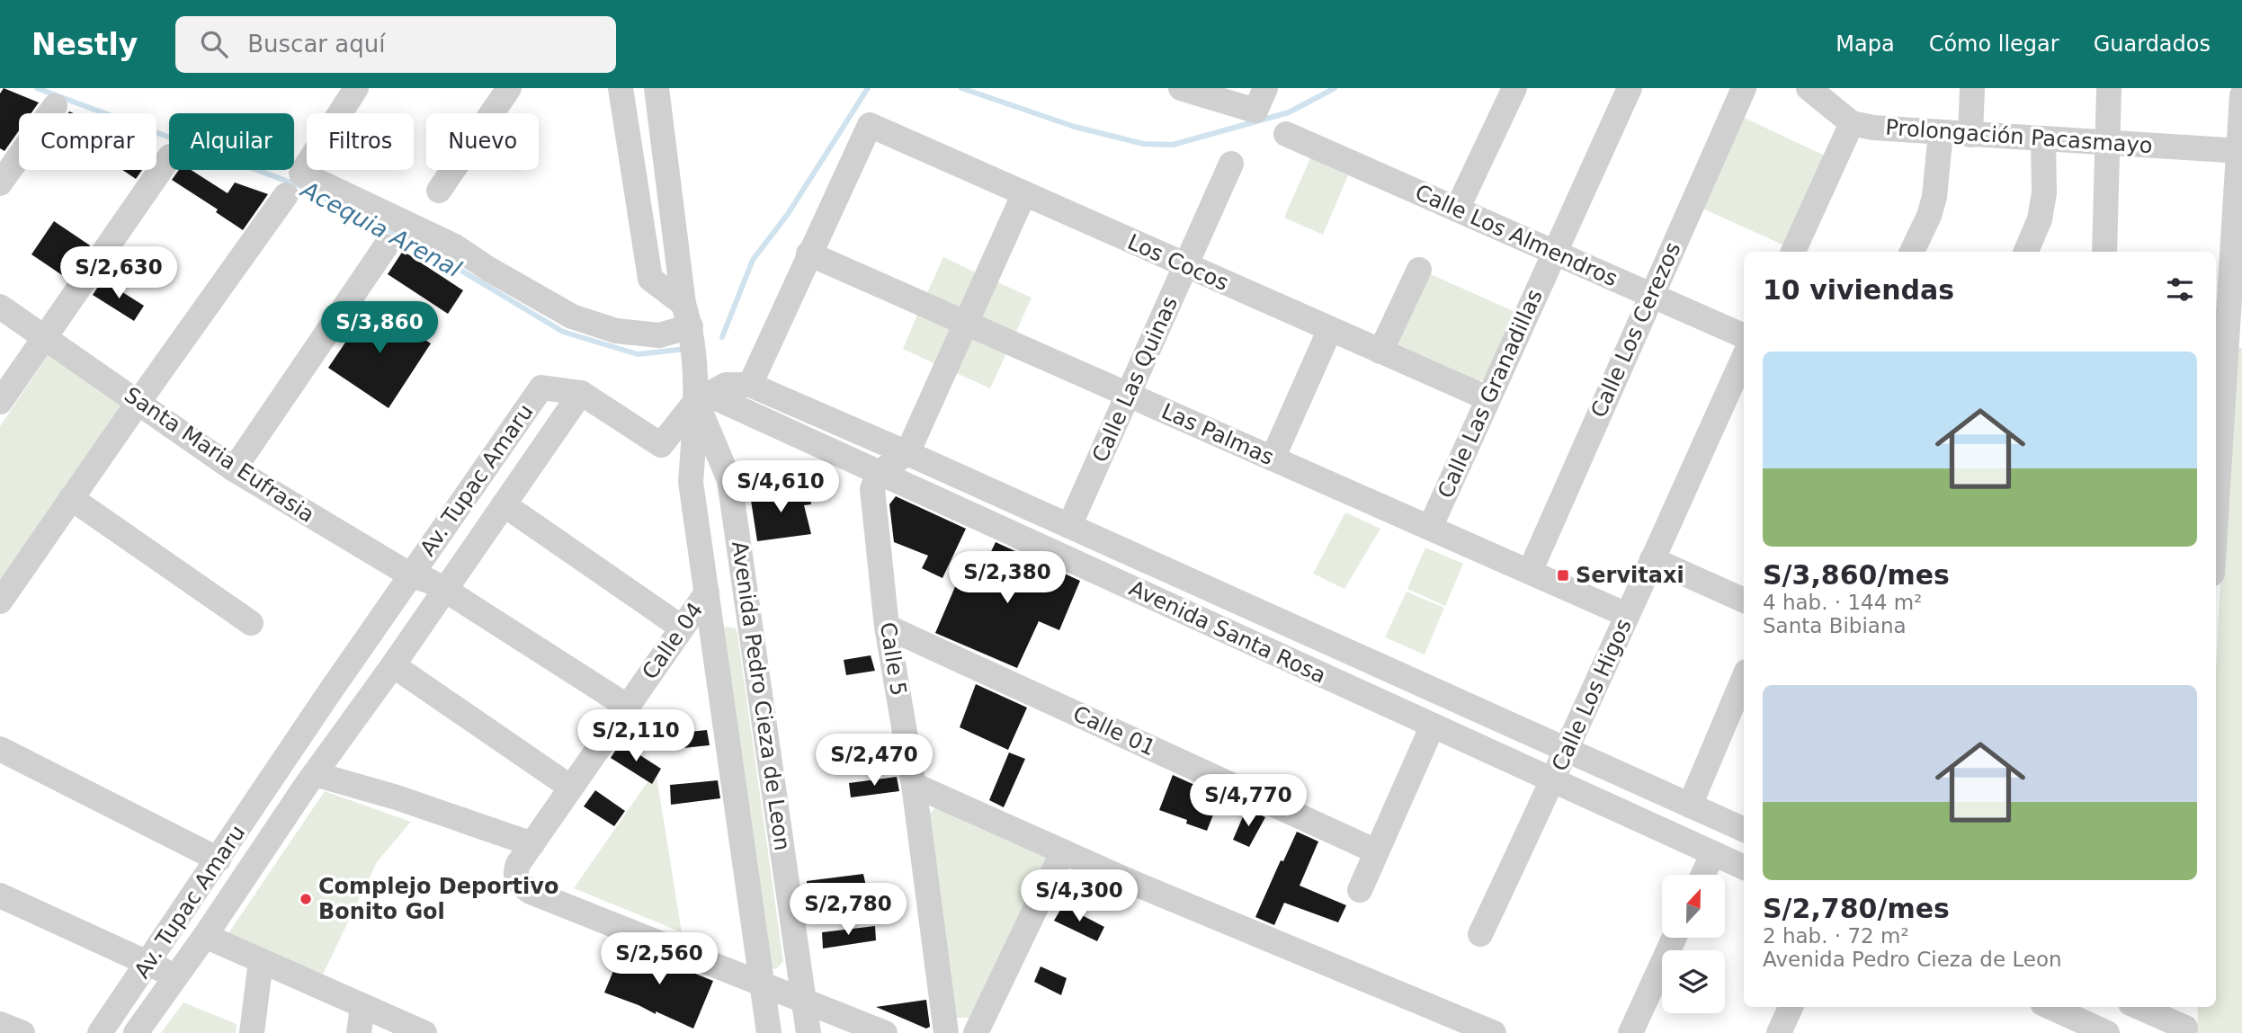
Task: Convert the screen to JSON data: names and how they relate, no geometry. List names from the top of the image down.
{
  "streets": {
    "street": [
      "Prolongación Pacasmayo",
      "Calle Los Almendros",
      "Los Cocos",
      "Calle Los Cerezos",
      "Calle Las Quinas",
      "Calle Las Granadillas",
      "Las Palmas",
      "Santa Maria Eufrasia",
      "Av. Tupac Amaru",
      "Avenida Santa Rosa",
      "Calle 04",
      "Calle 5",
      "Calle Los Higos",
      "Avenida Pedro Cieza de Leon",
      "Calle 01"
    ]
  },
  "crossings": [
    ["Calle Los Almendros", "Calle Los Cerezos"],
    ["Calle Los Almendros", "Calle Las Granadillas"],
    ["Los Cocos", "Calle Las Quinas"],
    ["Los Cocos", "Calle Las Granadillas"],
    ["Los Cocos", "Las Palmas"],
    ["Calle Los Cerezos", "Las Palmas"],
    ["Calle Las Quinas", "Las Palmas"],
    ["Calle Las Quinas", "Avenida Santa Rosa"],
    ["Calle Las Granadillas", "Las Palmas"],
    ["Las Palmas", "Calle Los Higos"],
    ["Santa Maria Eufrasia", "Av. Tupac Amaru"],
    ["Santa Maria Eufrasia", "Calle 04"],
    ["Avenida Santa Rosa", "Calle 5"],
    ["Avenida Santa Rosa", "Calle Los Higos"],
    ["Avenida Santa Rosa", "Avenida Pedro Cieza de Leon"],
    ["Calle 04", "Avenida Pedro Cieza de Leon"],
    ["Calle 5", "Calle 01"]
  ],
  "water": ["Acequia Arenal"],
  "places": {
    "transit": ["Servitaxi"],
    "other": ["Complejo Deportivo Bonito Gol"]
  },
  "north": "top",
  "page": {
    "header": "Nestly",
    "search": "Buscar aquí",
    "nav": ["Mapa", "Cómo llegar", "Guardados"],
    "chip": [
      "Comprar",
      "Alquilar",
      "Filtros",
      "Nuevo"
    ],
    "price": [
      "S/2,630",
      "S/3,860",
      "S/4,610",
      "S/2,380",
      "S/2,110",
      "S/2,470",
      "S/4,770",
      "S/4,300",
      "S/2,780",
      "S/2,560"
    ],
    "heading": "10 viviendas",
    "list": [
      {
        "name": "S/3,860/mes",
        "note": "4 hab. · 144 m² · Santa Bibiana"
      },
      {
        "name": "S/2,780/mes",
        "note": "2 hab. · 72 m² · Avenida Pedro Cieza de Leon"
      }
    ]
  }
}
